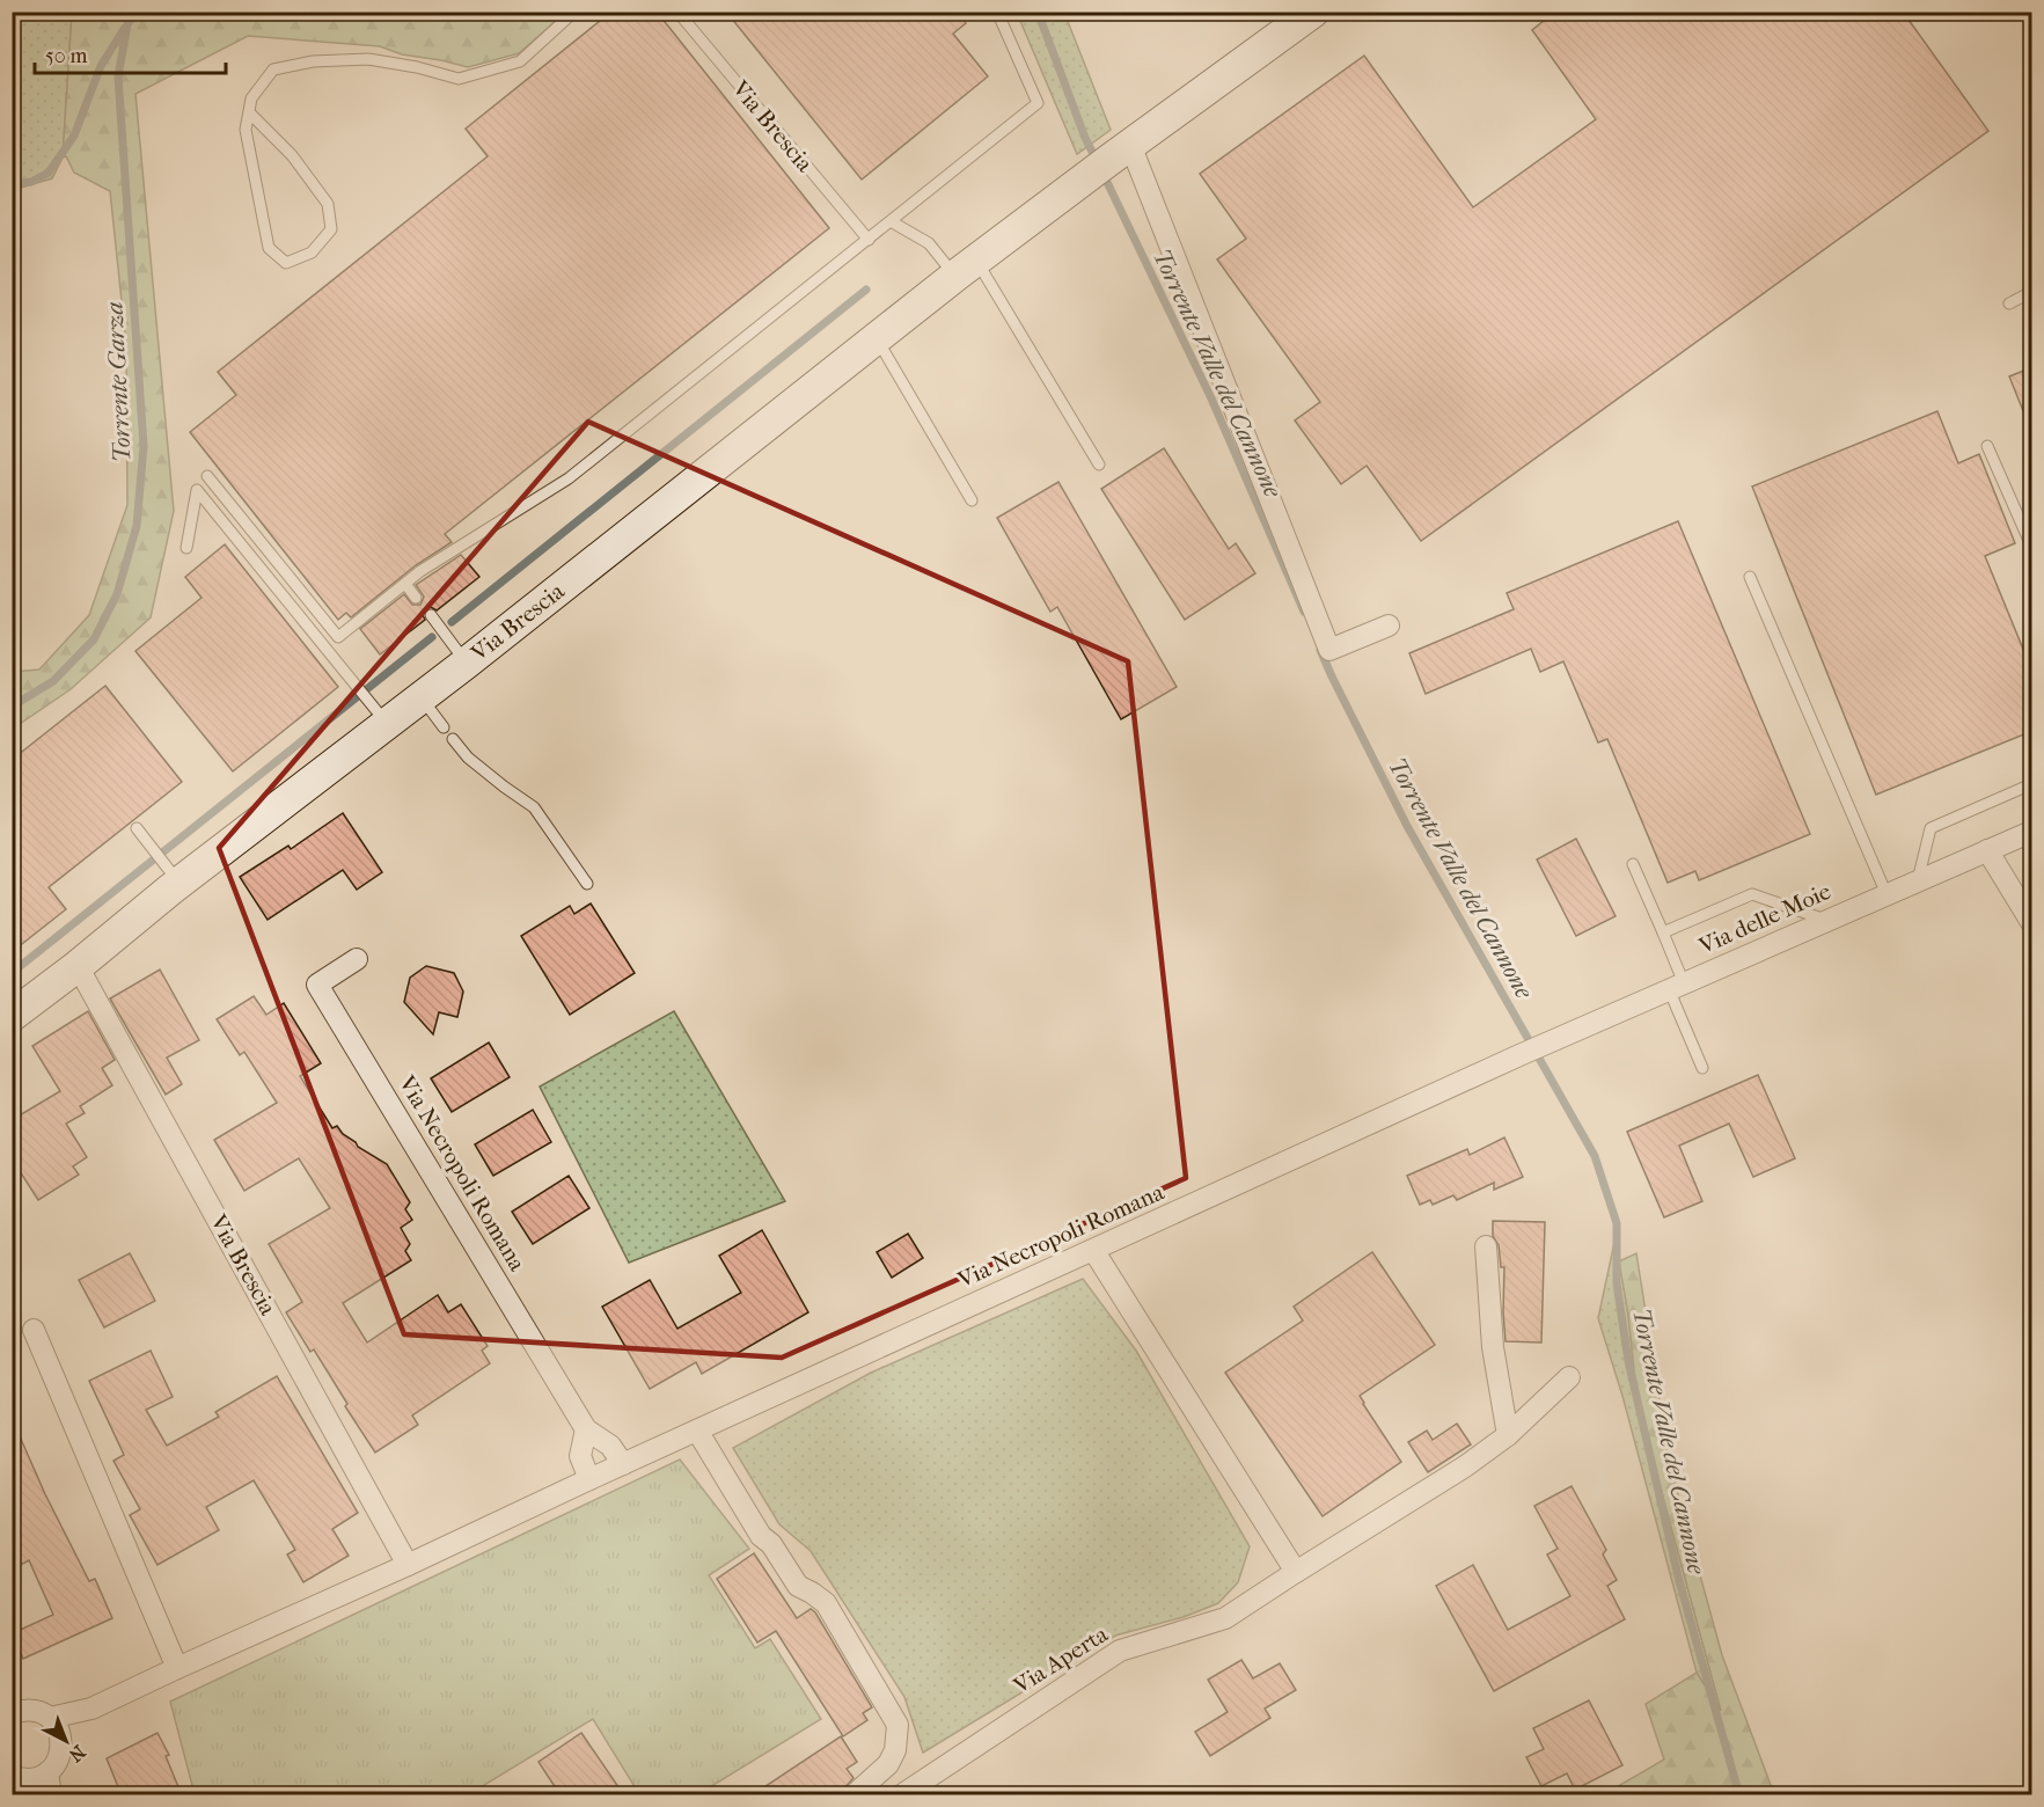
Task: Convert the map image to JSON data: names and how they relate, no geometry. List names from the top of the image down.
{
  "streets": {
    "main road": ["Via Brescia"],
    "street": ["Via delle Moie", "Via Necropoli Romana", "Via Aperta"]
  },
  "crossings": [
    ["Via Brescia", "Via Necropoli Romana"],
    ["Via delle Moie", "Via Necropoli Romana"]
  ],
  "water": ["Torrente Valle del Cannone", "Torrente Garza"],
  "scale_bar": "50 m",
  "north": "bottom right"
}
